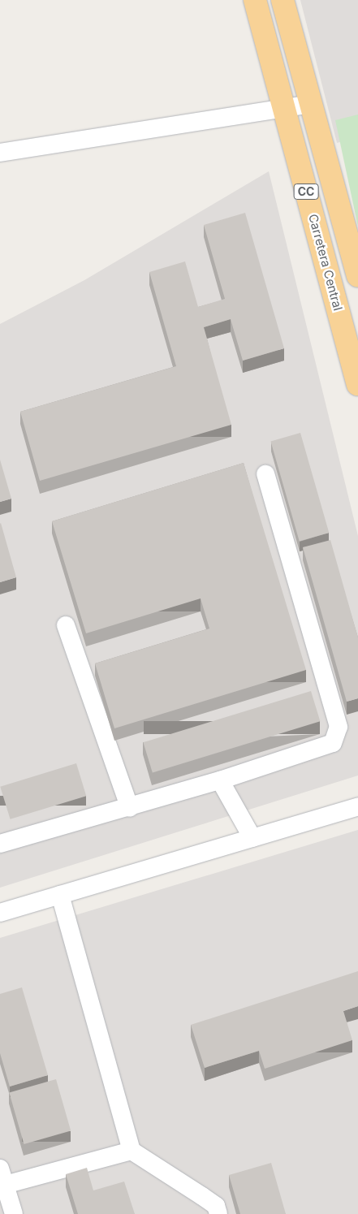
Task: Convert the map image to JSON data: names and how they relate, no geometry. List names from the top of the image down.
{
  "streets": {
    "highway": ["CC", "Carretera Central"]
  }
}
